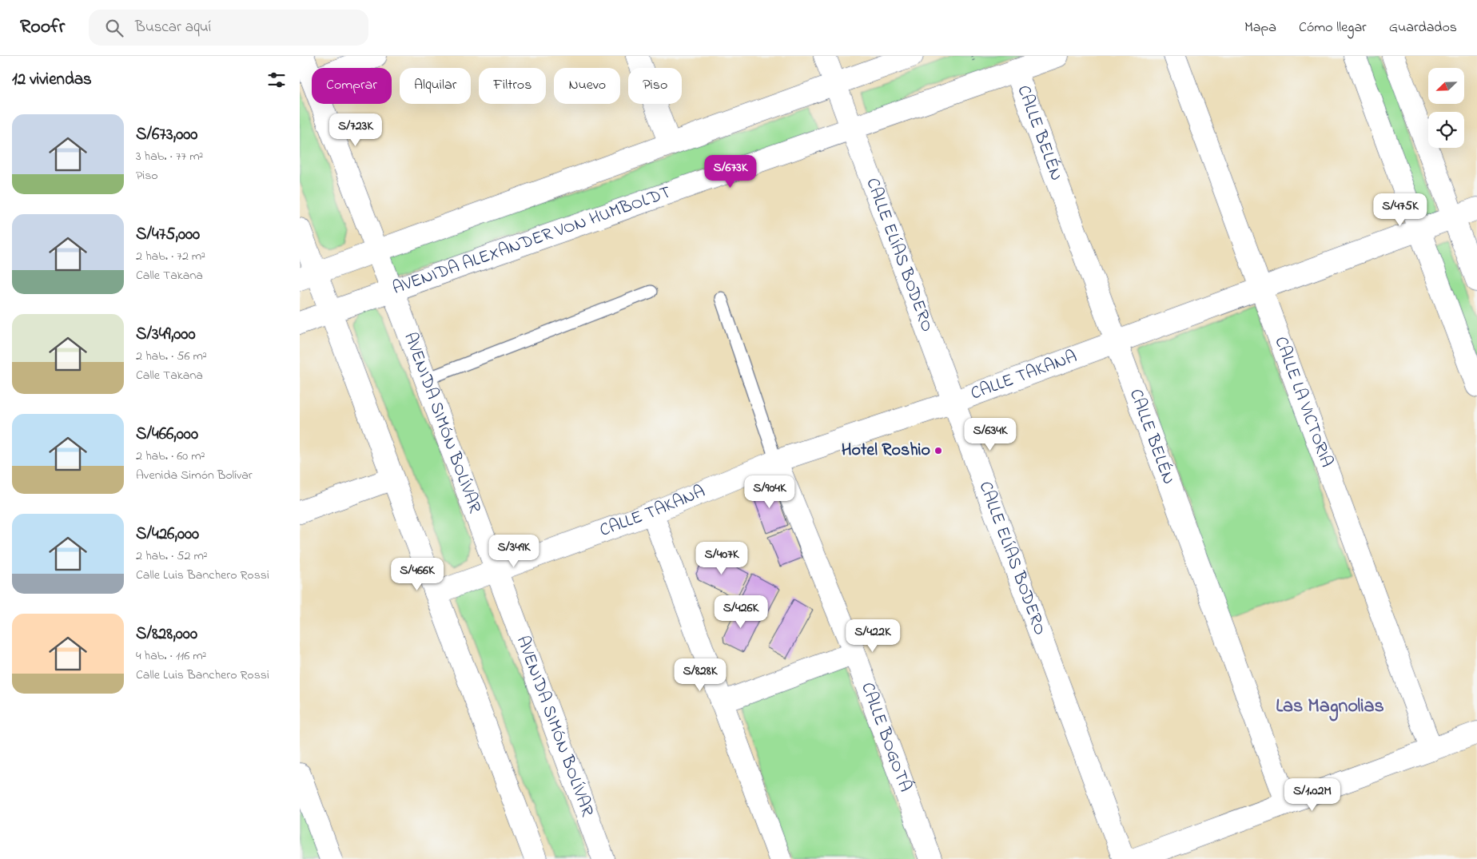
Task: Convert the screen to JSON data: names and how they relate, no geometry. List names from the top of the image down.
{
  "streets": {
    "street": [
      "CALLE BELÉN",
      "AVENIDA ALEXANDER VON HUMBOLDT",
      "CALLE ELÍAS BODERO",
      "CALLE TAKANA",
      "CALLE LA VICTORIA",
      "AVENIDA SIMÓN BOLÍVAR",
      "CALLE BOGOTÁ"
    ]
  },
  "crossings": [
    ["CALLE BELÉN", "AVENIDA ALEXANDER VON HUMBOLDT"],
    ["CALLE BELÉN", "CALLE TAKANA"],
    ["AVENIDA ALEXANDER VON HUMBOLDT", "CALLE ELÍAS BODERO"],
    ["AVENIDA ALEXANDER VON HUMBOLDT", "AVENIDA SIMÓN BOLÍVAR"],
    ["CALLE ELÍAS BODERO", "CALLE TAKANA"],
    ["CALLE TAKANA", "CALLE LA VICTORIA"],
    ["CALLE TAKANA", "AVENIDA SIMÓN BOLÍVAR"],
    ["CALLE TAKANA", "CALLE BOGOTÁ"]
  ],
  "districts": ["Las Magnolias"],
  "places": ["Hotel Roshio"],
  "north": "bottom left",
  "page": {
    "header": "Roofr",
    "search": "Buscar aquí",
    "nav": ["Mapa", "Cómo llegar", "Guardados"],
    "heading": "12 viviendas",
    "chip": [
      "Comprar",
      "Alquilar",
      "Filtros",
      "Nuevo",
      "Piso"
    ],
    "list": [
      {
        "name": "S/673,000",
        "note": "3 hab. · 77 m² · Piso"
      },
      {
        "name": "S/475,000",
        "note": "2 hab. · 72 m² · Calle Takana"
      },
      {
        "name": "S/349,000",
        "note": "2 hab. · 56 m² · Calle Takana"
      },
      {
        "name": "S/466,000",
        "note": "2 hab. · 60 m² · Avenida Simón Bolívar"
      },
      {
        "name": "S/426,000",
        "note": "2 hab. · 52 m² · Calle Luis Banchero Rossi"
      },
      {
        "name": "S/828,000",
        "note": "4 hab. · 116 m² · Calle Luis Banchero Rossi"
      }
    ],
    "price": [
      "S/723K",
      "S/673K",
      "S/475K",
      "S/634K",
      "S/904K",
      "S/349K",
      "S/407K",
      "S/466K",
      "S/426K",
      "S/422K",
      "S/828K",
      "S/1.02M"
    ]
  }
}
